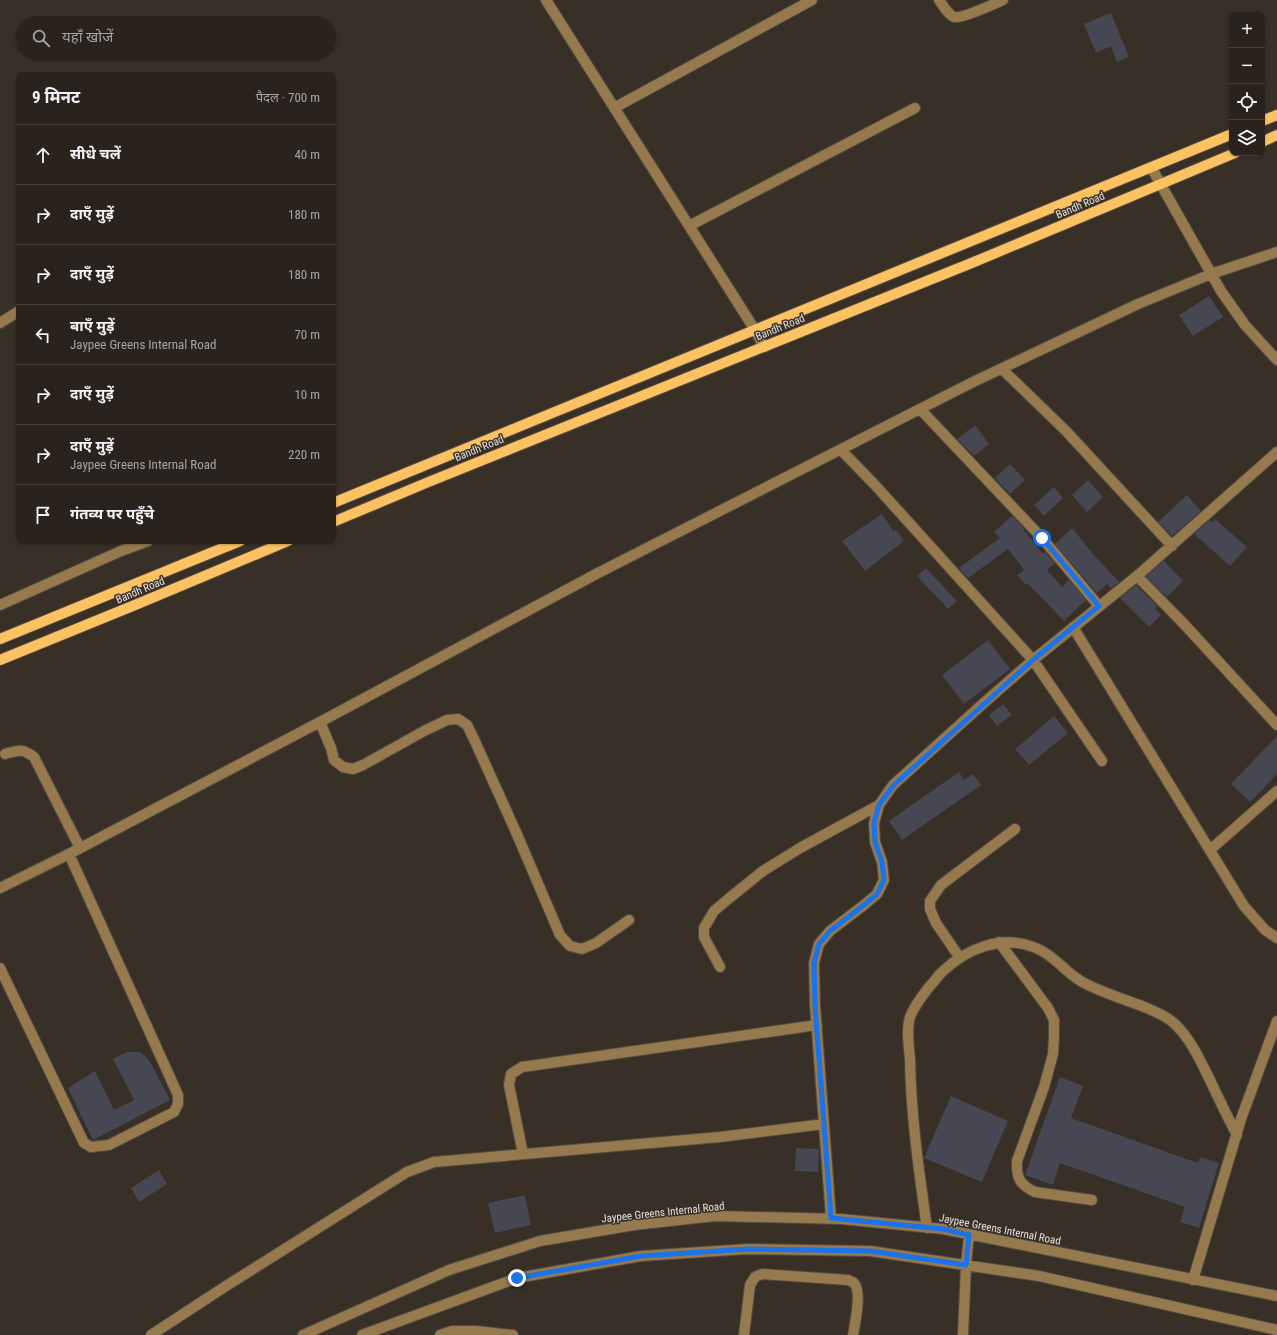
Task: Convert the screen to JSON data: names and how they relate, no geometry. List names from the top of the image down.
{
  "streets": {
    "main road": ["Bandh Road"],
    "street": ["Jaypee Greens Internal Road"]
  },
  "page": {
    "map_buttons": ["+", "−"],
    "search": "यहाँ खोजें",
    "heading": ["9 मिनट", "पैदल · 700 m"],
    "list": [
      ["सीधे चलें", "40 m"],
      ["दाएँ मुड़ें", "180 m"],
      ["दाएँ मुड़ें", "180 m"],
      ["बाएँ मुड़ें", "Jaypee Greens Internal Road", "70 m"],
      ["दाएँ मुड़ें", "10 m"],
      ["दाएँ मुड़ें", "Jaypee Greens Internal Road", "220 m"],
      "गंतव्य पर पहुँचे"
    ]
  }
}
